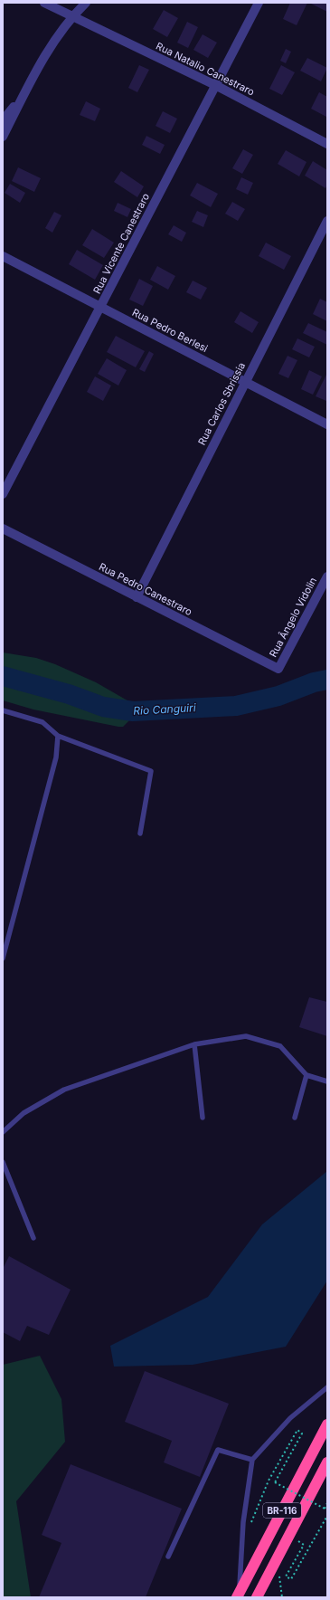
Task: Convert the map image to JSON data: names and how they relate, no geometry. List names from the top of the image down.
{
  "streets": {
    "highway": ["BR-116"],
    "street": [
      "Rua Natalio Canestraro",
      "Rua Vicente Canestraro",
      "Rua Pedro Berlesi",
      "Rua Carlos Sbrissia",
      "Rua Pedro Canestraro",
      "Rua Ângelo Vidolin"
    ]
  },
  "crossings": [
    ["Rua Natalio Canestraro", "Rua Vicente Canestraro"],
    ["Rua Vicente Canestraro", "Rua Pedro Berlesi"],
    ["Rua Pedro Berlesi", "Rua Carlos Sbrissia"],
    ["Rua Carlos Sbrissia", "Rua Pedro Canestraro"],
    ["Rua Pedro Canestraro", "Rua Ângelo Vidolin"]
  ],
  "water": ["Rio Canguiri"]
}
